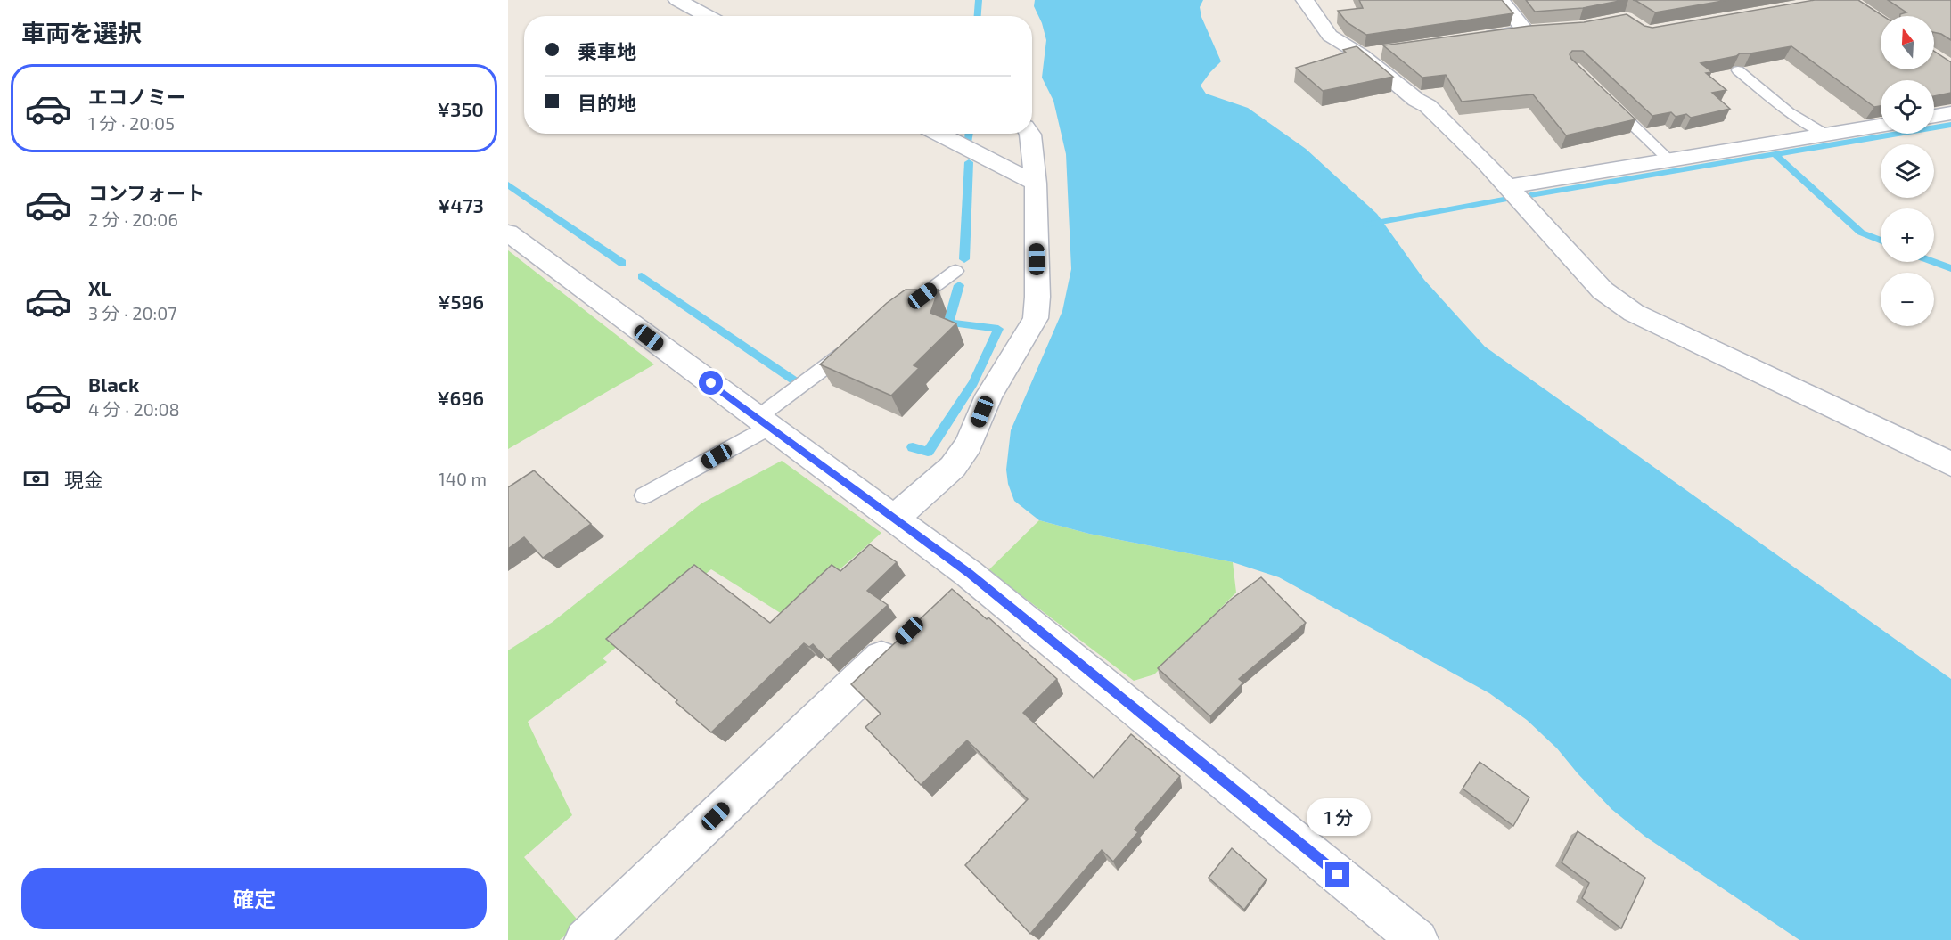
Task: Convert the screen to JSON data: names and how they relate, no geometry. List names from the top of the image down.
{
  "north": "top",
  "page": {
    "heading": "車両を選択",
    "map_buttons": ["+", "−"],
    "banner": ["乗車地", "目的地"],
    "list": [
      {
        "name": "エコノミー",
        "note": "1 分 · 20:05",
        "value": "¥350"
      },
      {
        "name": "コンフォート",
        "note": "2 分 · 20:06",
        "value": "¥473"
      },
      {
        "name": "XL",
        "note": "3 分 · 20:07",
        "value": "¥596"
      },
      {
        "name": "Black",
        "note": "4 分 · 20:08",
        "value": "¥696"
      }
    ],
    "pay": ["現金", "140 m"],
    "bubble": "1 分",
    "buttons": "確定"
  }
}
